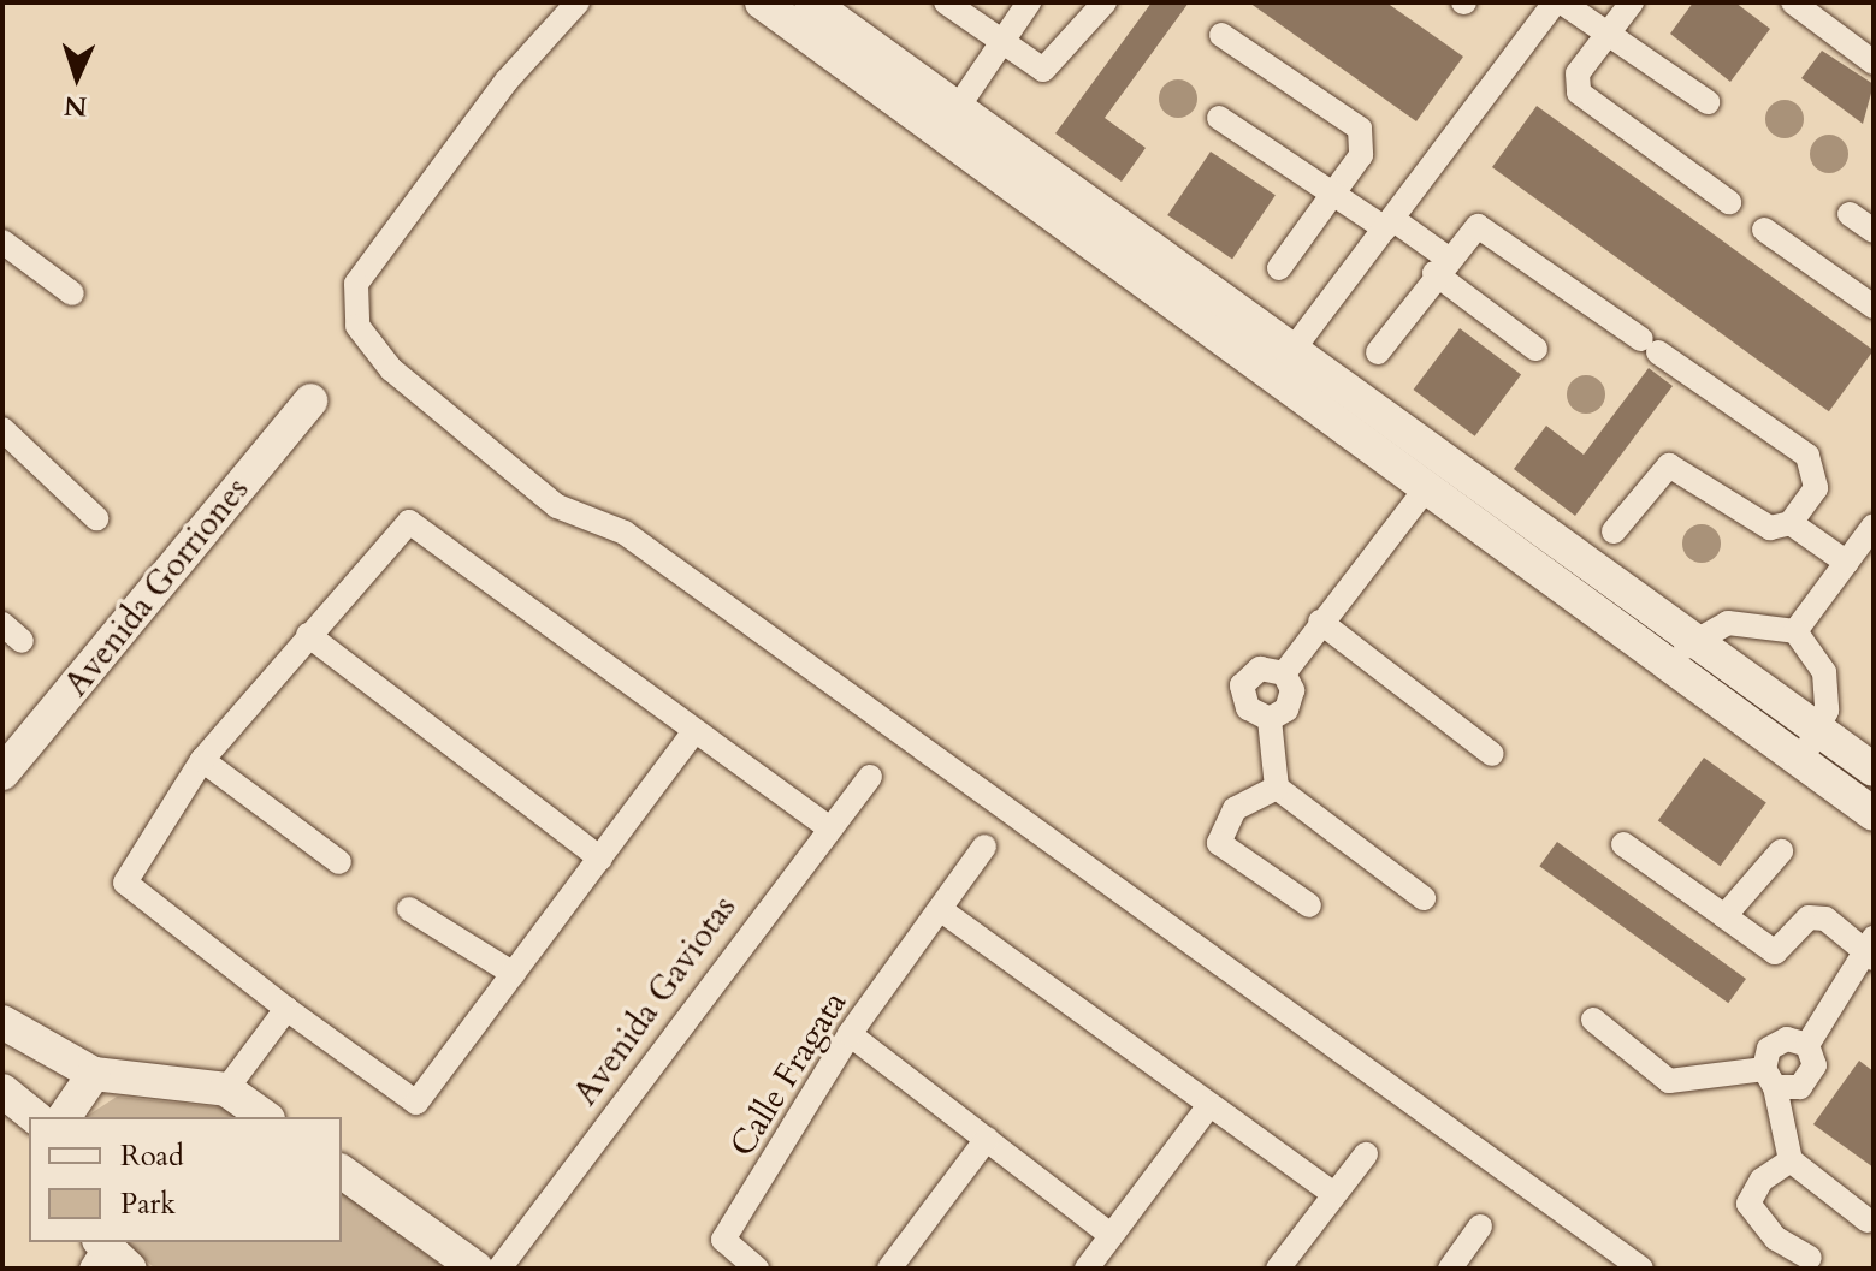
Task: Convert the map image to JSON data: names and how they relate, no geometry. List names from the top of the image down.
{
  "streets": {
    "main road": ["Avenida Gorriones"],
    "street": ["Avenida Gaviotas", "Calle Fragata"]
  },
  "legend": ["Road", "Park"],
  "north": "bottom"
}
